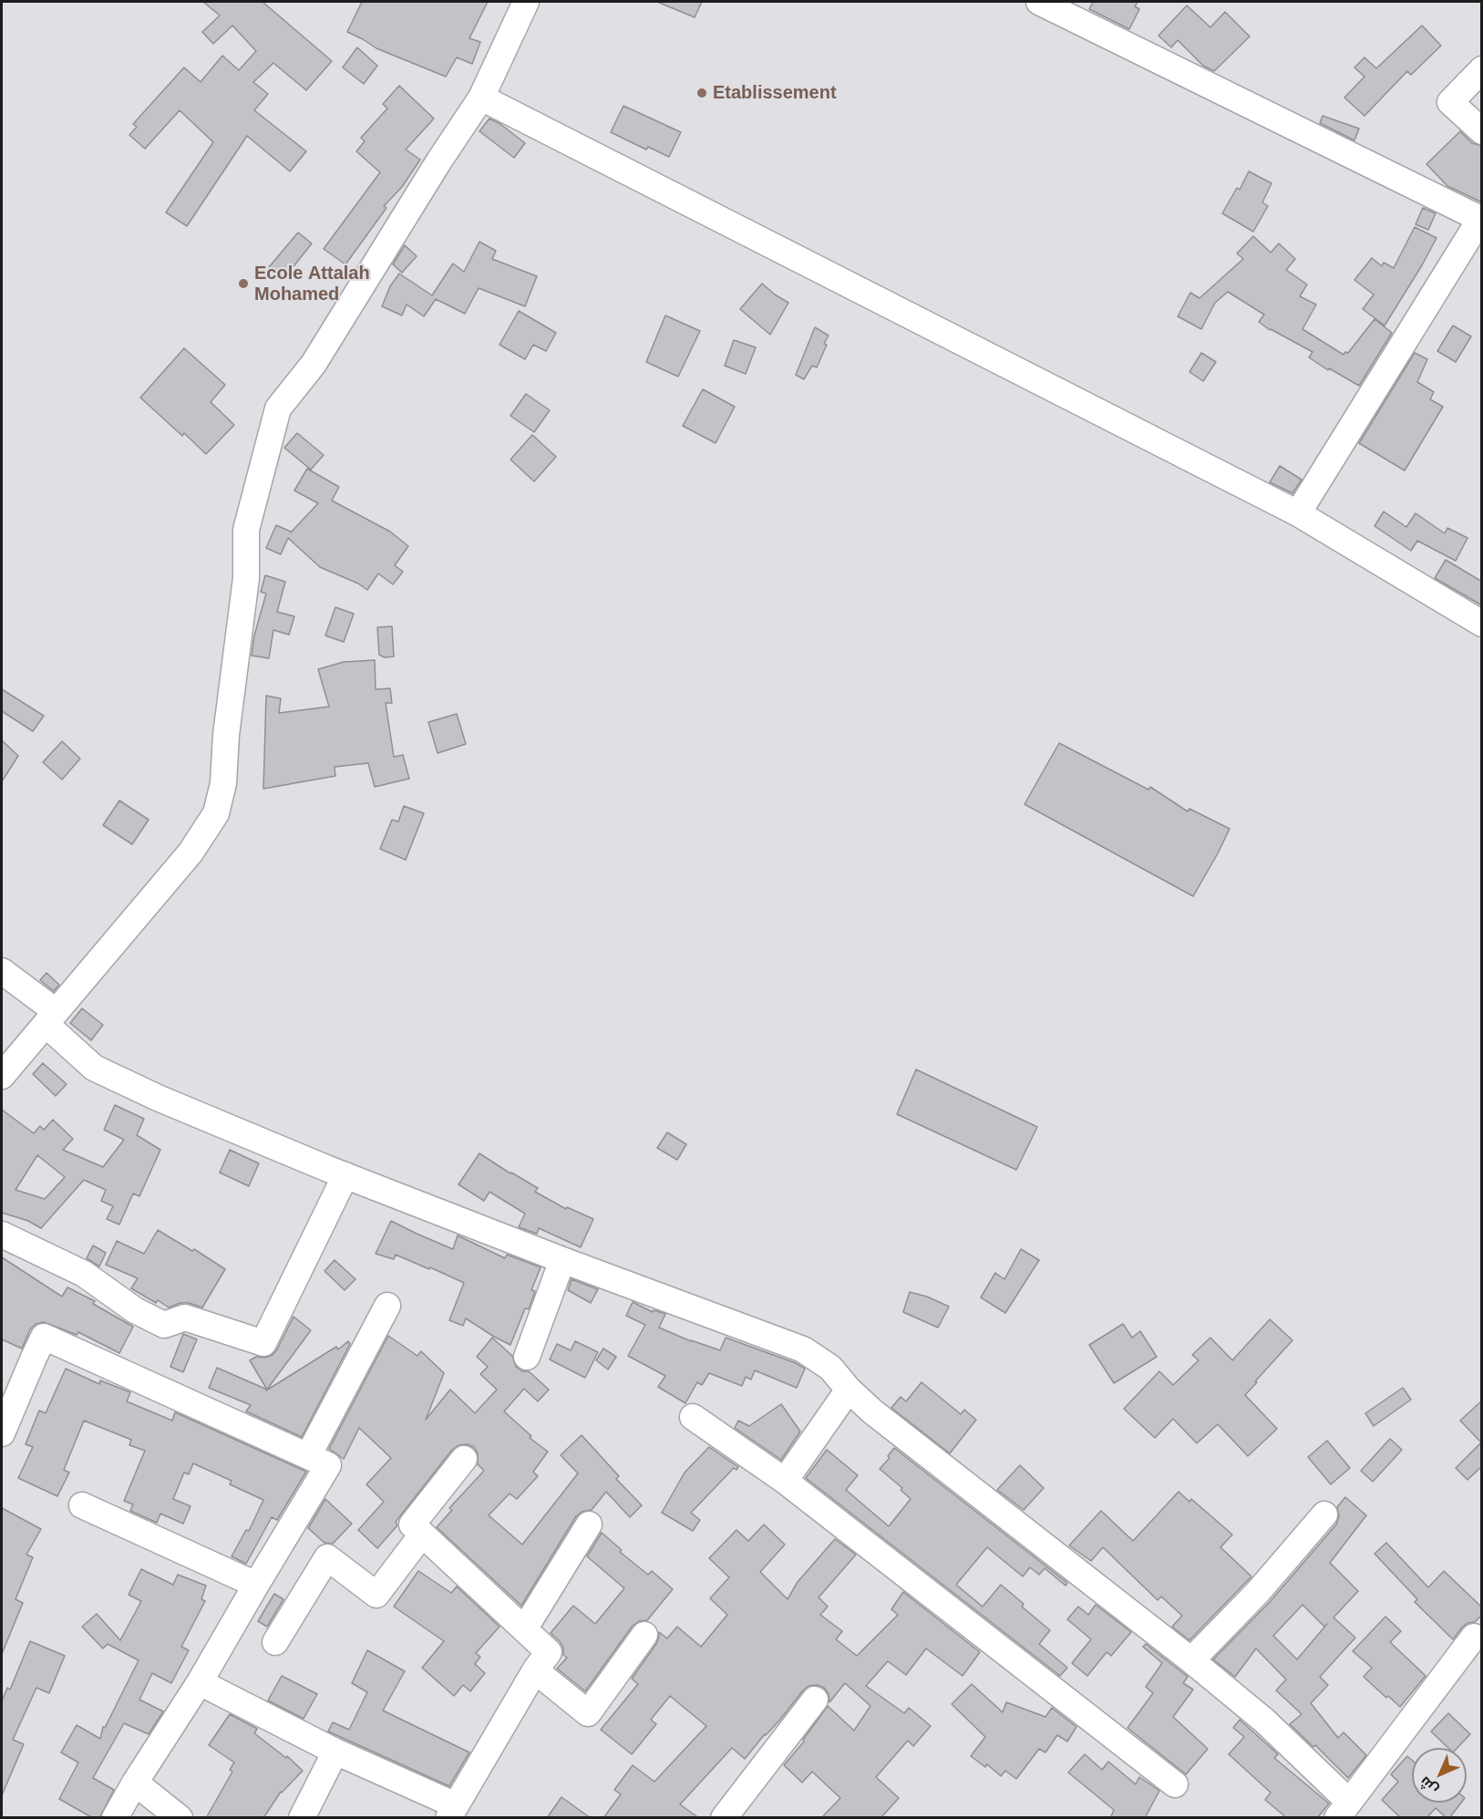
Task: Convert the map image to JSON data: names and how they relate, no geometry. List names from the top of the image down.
{
  "places": ["Etablissement", "Ecole Attalah Mohamed"],
  "north": "bottom left"
}
